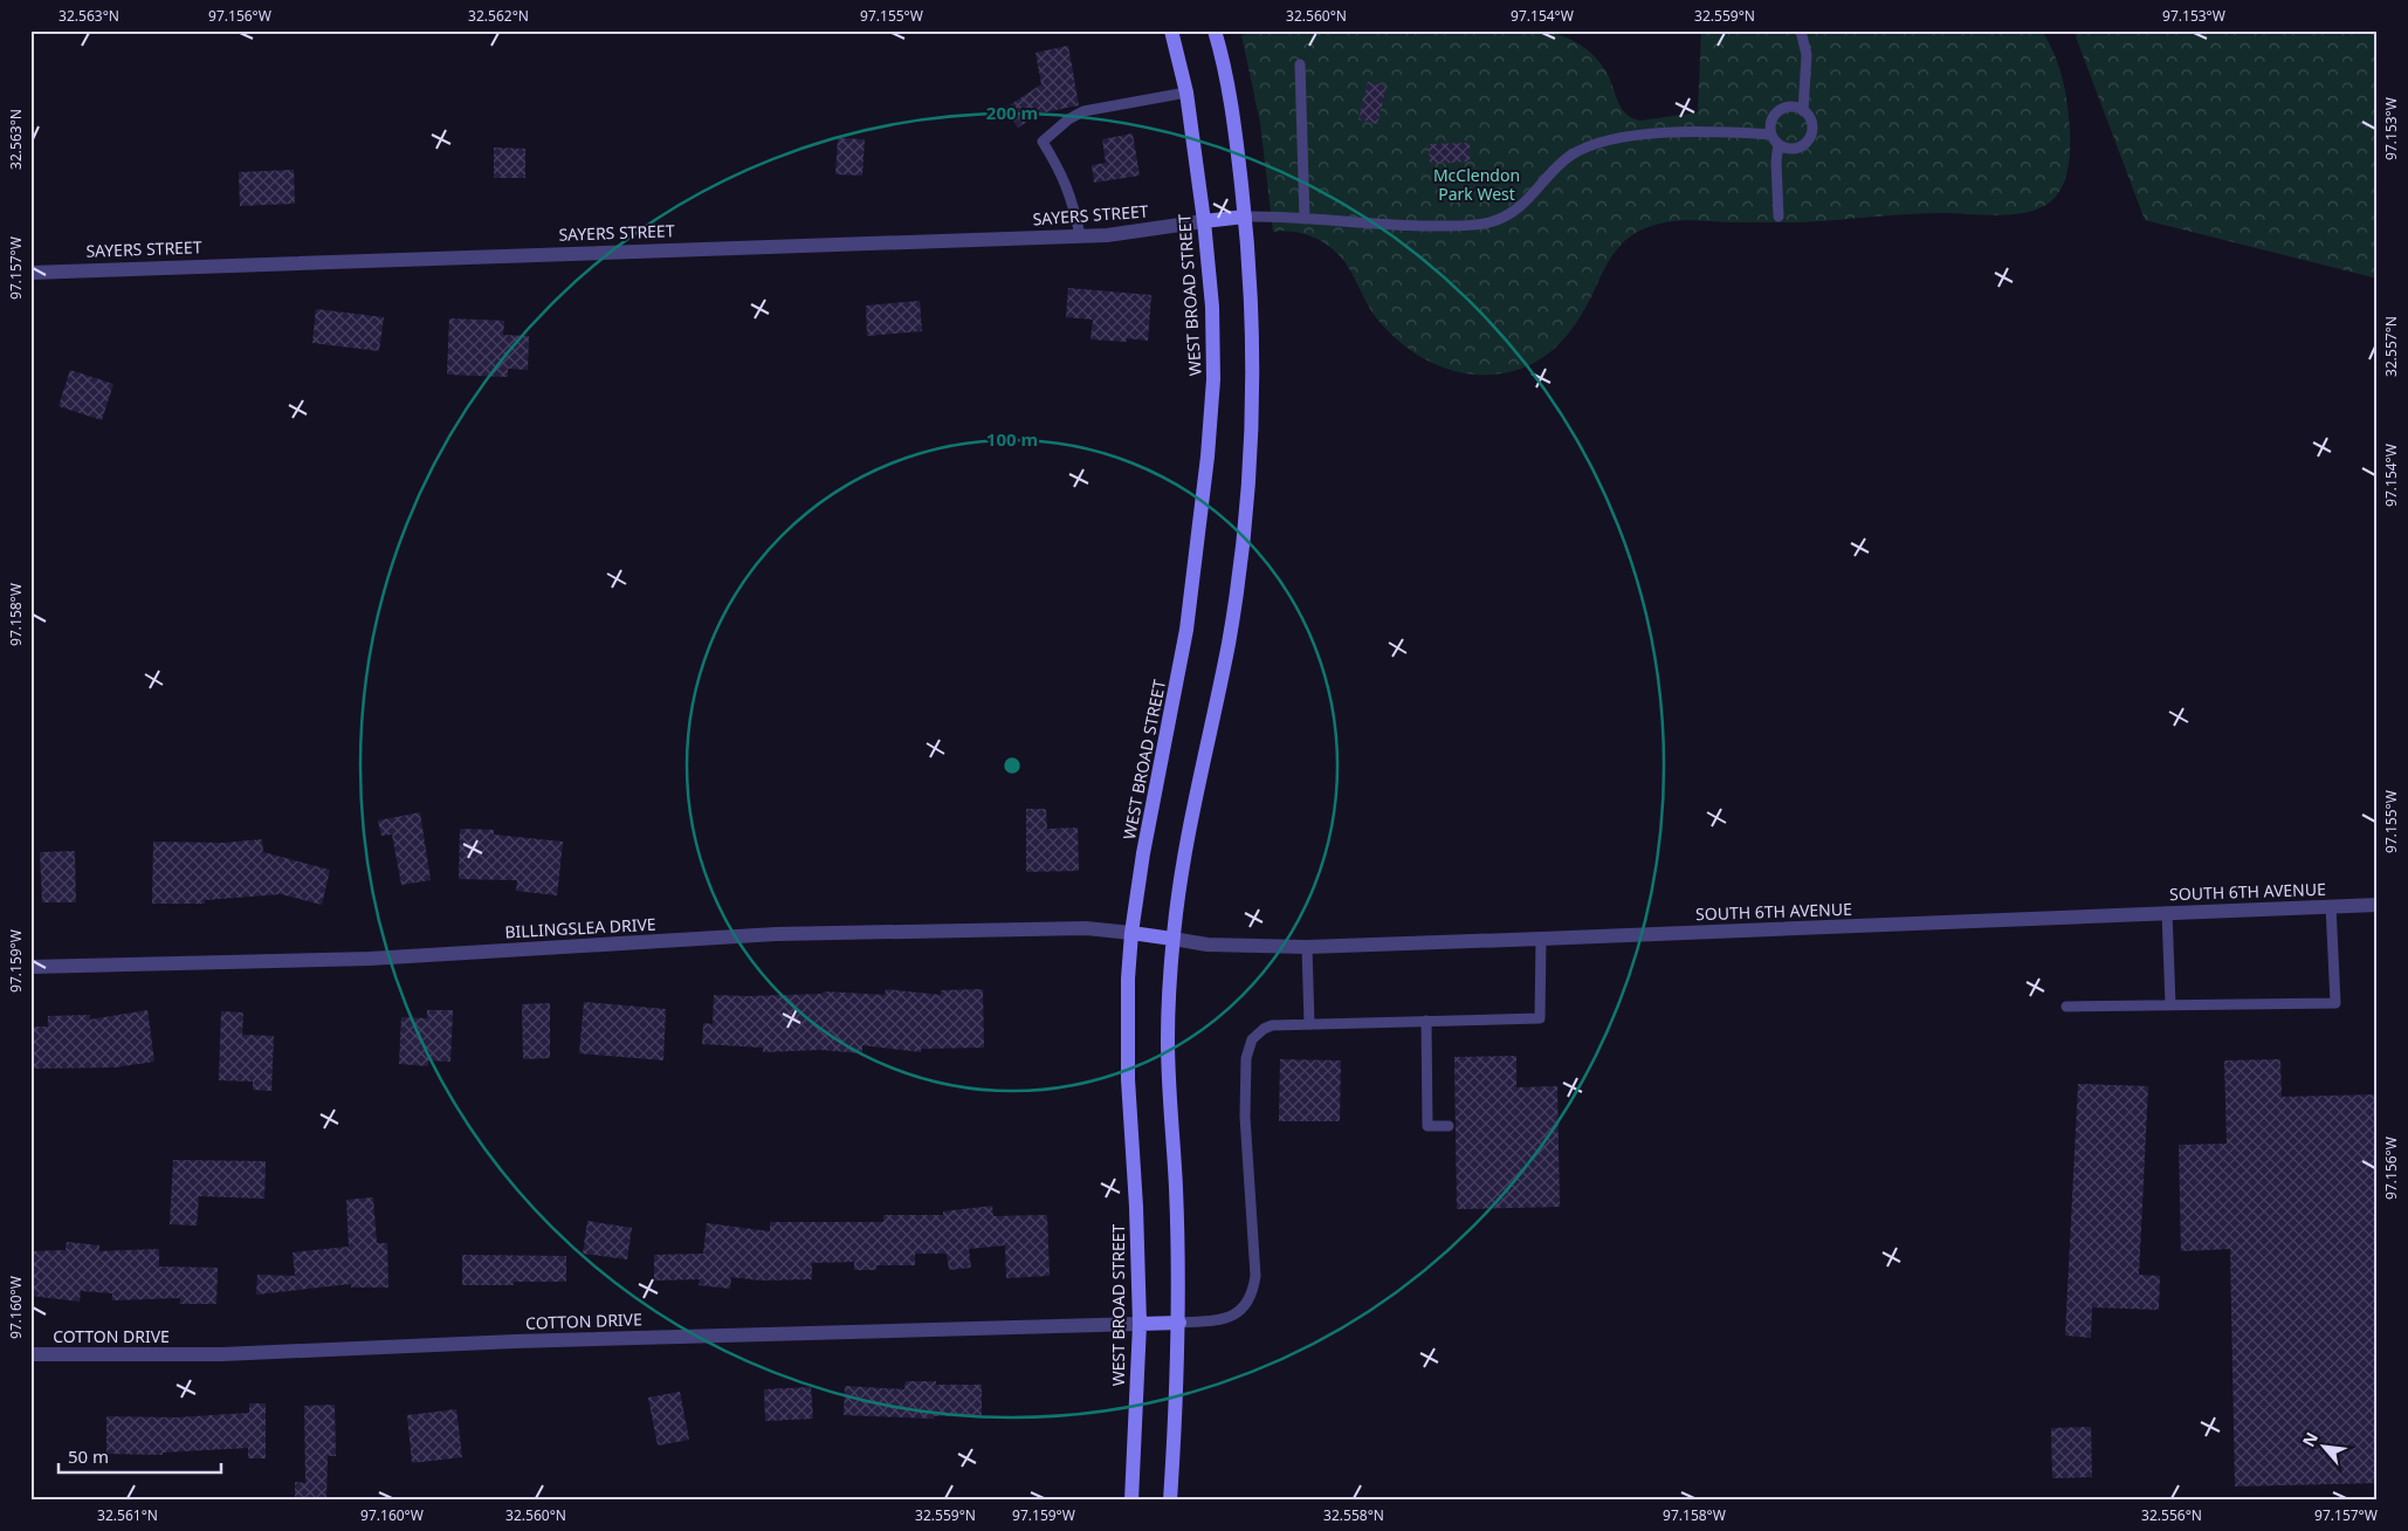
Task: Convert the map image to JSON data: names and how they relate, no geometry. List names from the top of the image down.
{
  "streets": {
    "main road": ["WEST BROAD STREET"],
    "street": [
      "SAYERS STREET",
      "SOUTH 6TH AVENUE",
      "BILLINGSLEA DRIVE",
      "COTTON DRIVE"
    ]
  },
  "crossings": [
    ["SAYERS STREET", "WEST BROAD STREET"],
    ["WEST BROAD STREET", "BILLINGSLEA DRIVE"],
    ["WEST BROAD STREET", "COTTON DRIVE"]
  ],
  "parks": ["McClendon Park West"],
  "scale_bar": "50 m",
  "north": "top left",
  "coordinates": [
    "32.563°N",
    "97.156°W",
    "32.562°N",
    "97.155°W",
    "32.560°N",
    "97.154°W",
    "32.559°N",
    "97.153°W",
    "97.157°W",
    "32.557°N",
    "97.158°W",
    "97.159°W",
    "97.160°W",
    "32.561°N",
    "32.558°N",
    "32.556°N"
  ],
  "rings": ["200 m", "100 m"]
}
